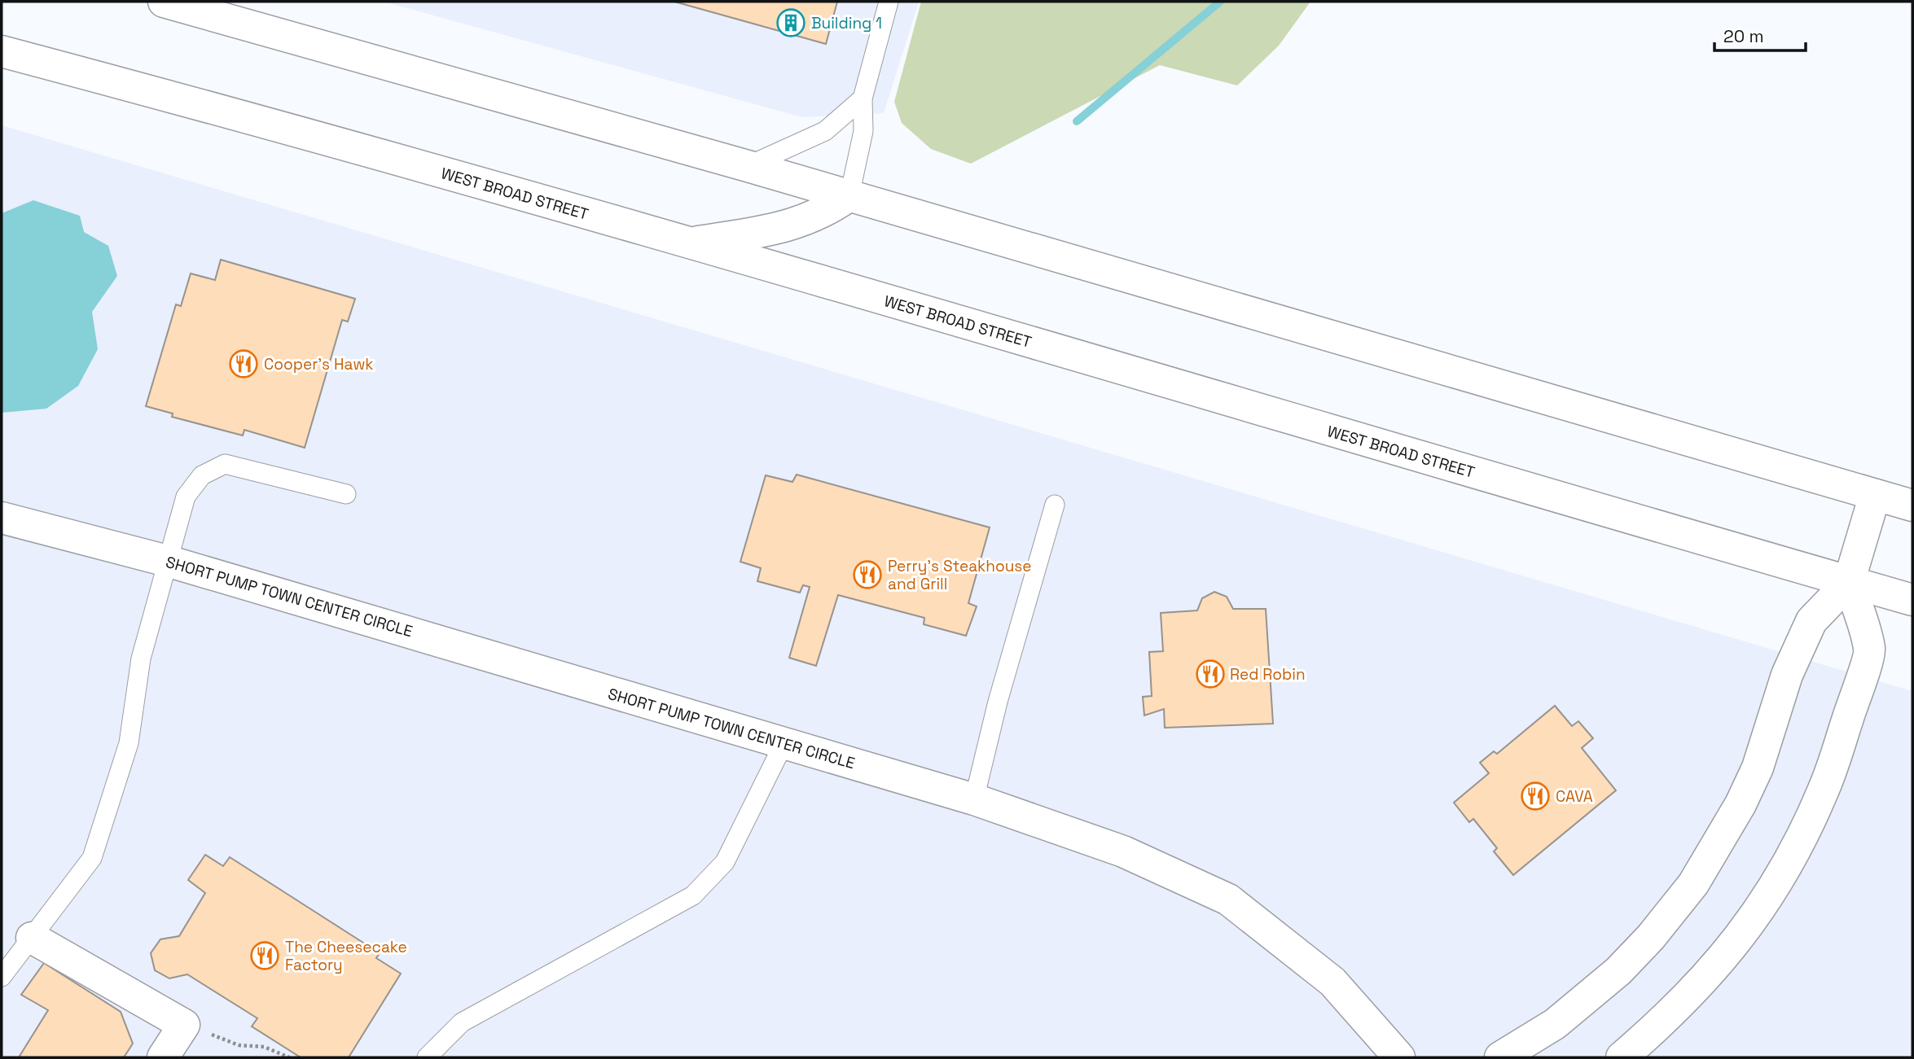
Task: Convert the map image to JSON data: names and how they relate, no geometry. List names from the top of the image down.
{
  "streets": {
    "main road": ["WEST BROAD STREET", "SHORT PUMP TOWN CENTER CIRCLE"]
  },
  "places": {
    "building": ["Building 1"],
    "restaurant": [
      "Cooper's Hawk",
      "Perry's Steakhouse and Grill",
      "Red Robin",
      "CAVA",
      "The Cheesecake Factory"
    ]
  },
  "scale_bar": "20 m"
}
